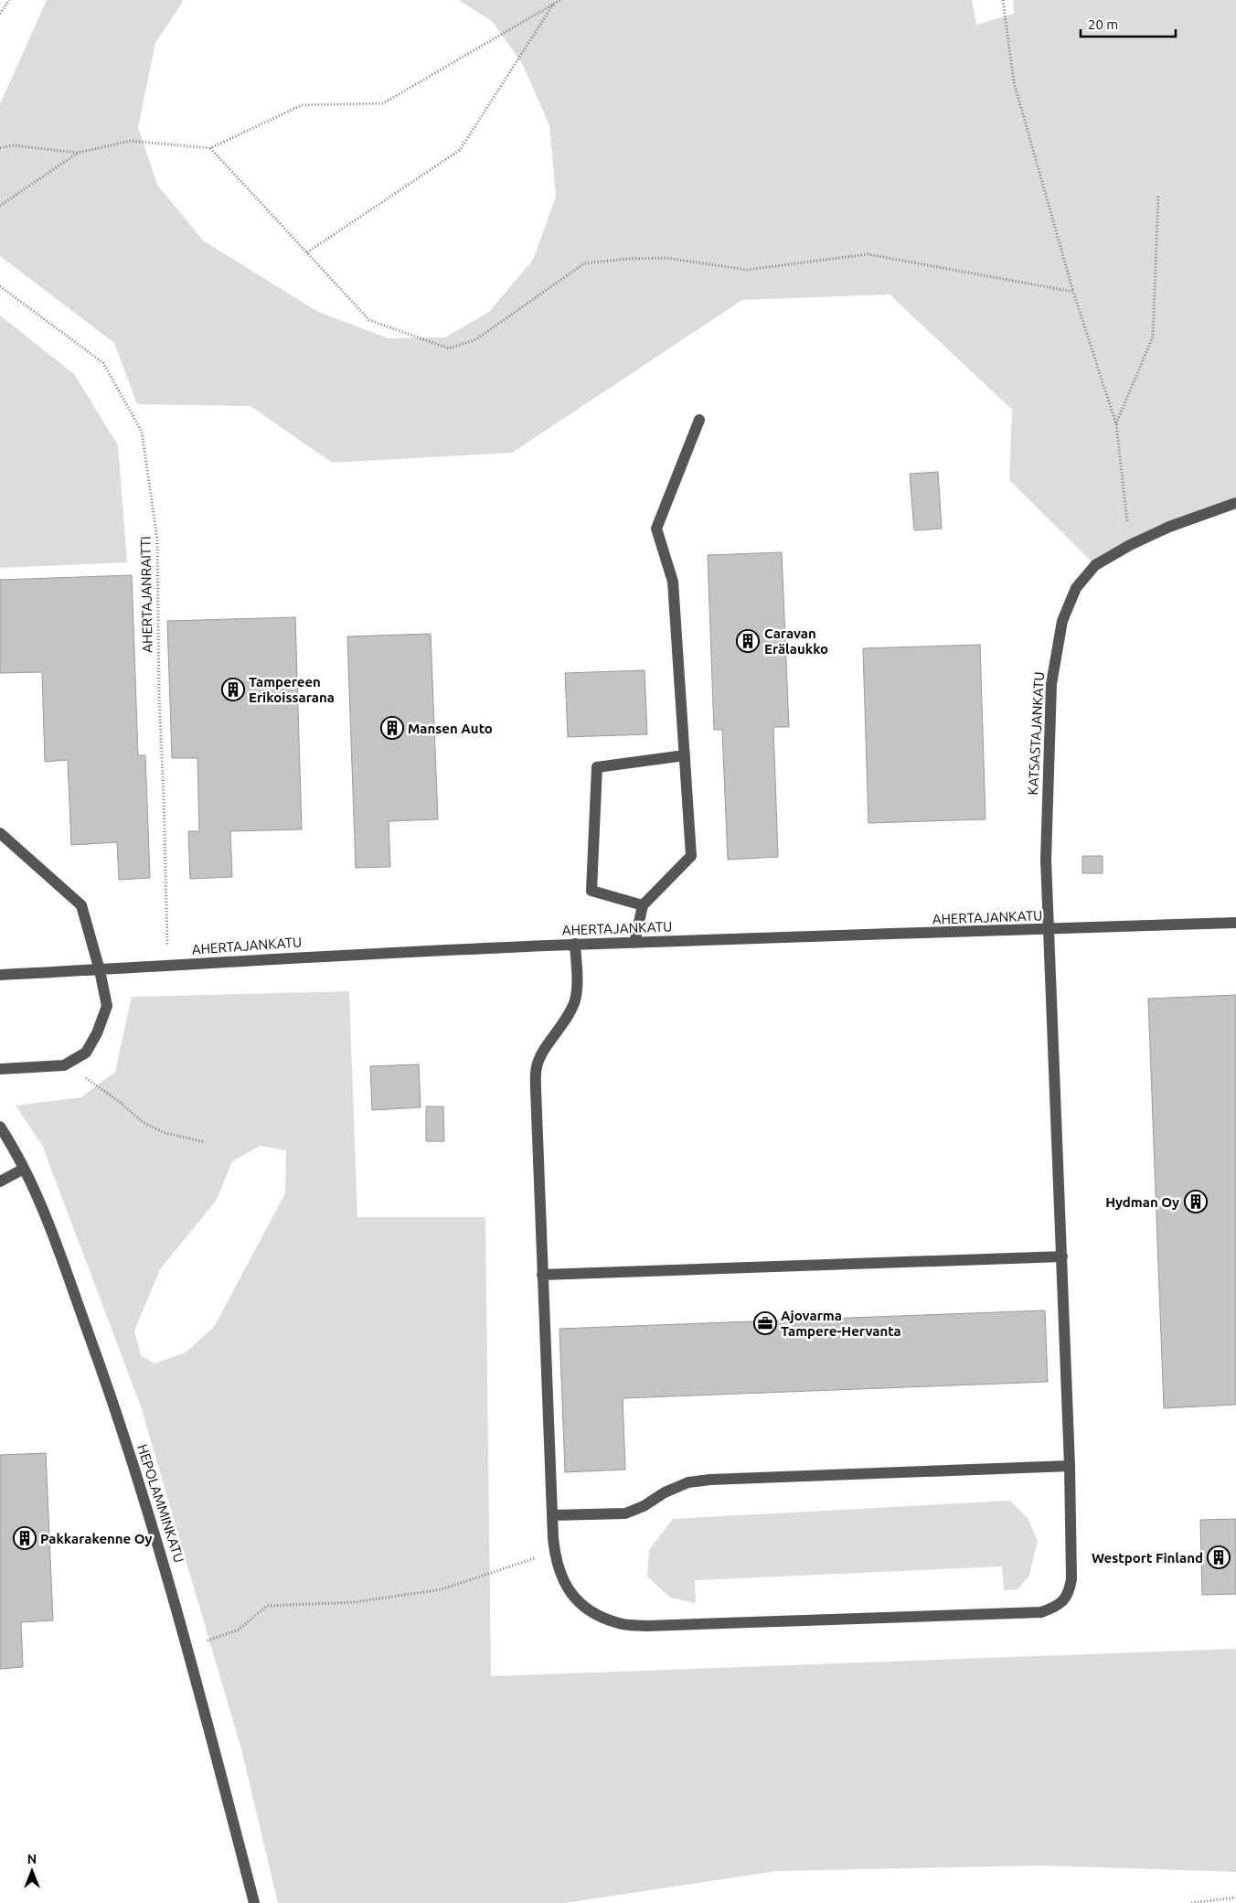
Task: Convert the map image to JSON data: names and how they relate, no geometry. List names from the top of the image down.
{
  "streets": {
    "street": ["KATSASTAJANKATU", "AHERTAJANKATU", "HEPOLAMMINKATU"],
    "path": ["AHERTAJANRAITTI"]
  },
  "crossings": [
    ["AHERTAJANRAITTI", "AHERTAJANKATU"],
    ["KATSASTAJANKATU", "AHERTAJANKATU"]
  ],
  "places": {
    "building": [
      "Caravan Erälaukko",
      "Tampereen Erikoissarana",
      "Mansen Auto",
      "Hydman Oy",
      "Pakkarakenne Oy",
      "Westport Finland"
    ],
    "office": ["Ajovarma Tampere-Hervanta"]
  },
  "scale_bar": "20 m",
  "north": "top"
}
